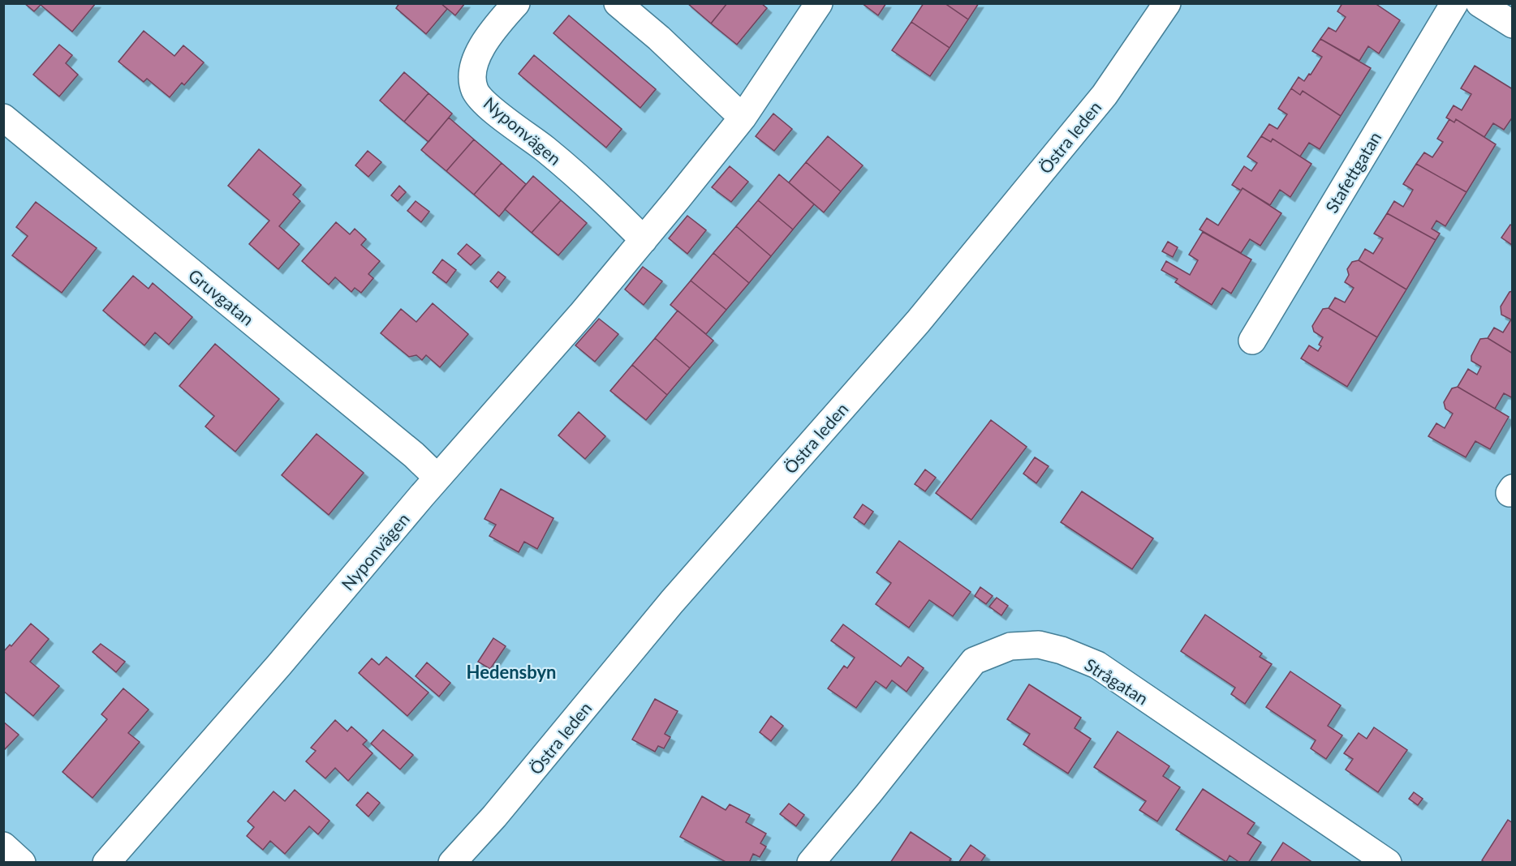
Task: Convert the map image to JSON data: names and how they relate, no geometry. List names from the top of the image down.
{
  "streets": {
    "street": [
      "Nyponvägen",
      "Östra leden",
      "Stafettgatan",
      "Gruvgatan",
      "Strågatan"
    ]
  },
  "crossings": [
    ["Nyponvägen", "Gruvgatan"]
  ],
  "districts": ["Hedensbyn"]
}
